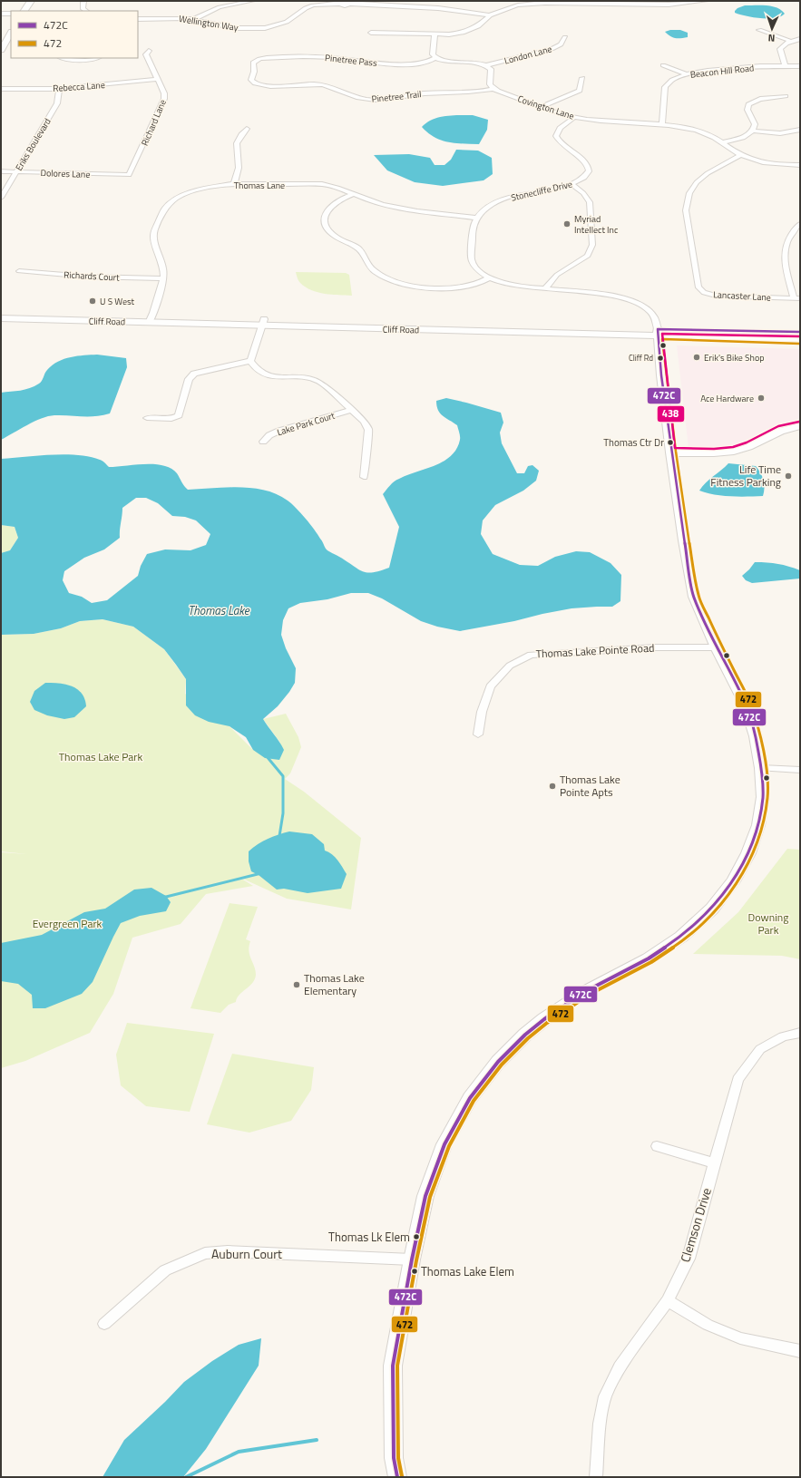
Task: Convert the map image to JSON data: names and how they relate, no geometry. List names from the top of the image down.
{
  "streets": {
    "street": [
      "Wellington Way",
      "London Lane",
      "Pinetree Pass",
      "Beacon Hill Road",
      "Rebecca Lane",
      "Pinetree Trail",
      "Covington Lane",
      "Richard Lane",
      "Eriks Boulevard",
      "Dolores Lane",
      "Thomas Lane",
      "Stonecliffe Drive",
      "Richards Court",
      "Lancaster Lane",
      "Cliff Road",
      "Lake Park Court",
      "Thomas Lake Pointe Road",
      "Clemson Drive",
      "Auburn Court"
    ]
  },
  "crossings": [
    ["Pinetree Pass", "Pinetree Trail"],
    ["Beacon Hill Road", "Covington Lane"],
    ["Rebecca Lane", "Richard Lane"],
    ["Rebecca Lane", "Eriks Boulevard"],
    ["Pinetree Trail", "Covington Lane"],
    ["Covington Lane", "Stonecliffe Drive"],
    ["Covington Lane", "Lancaster Lane"],
    ["Richard Lane", "Dolores Lane"],
    ["Eriks Boulevard", "Dolores Lane"],
    ["Thomas Lane", "Stonecliffe Drive"],
    ["Thomas Lane", "Richards Court"],
    ["Thomas Lane", "Cliff Road"]
  ],
  "water": ["Thomas Lake"],
  "parks": ["Thomas Lake Park", "Downing Park", "Evergreen Park"],
  "places": [
    "Myriad Intellect Inc",
    "U S West",
    "Erik's Bike Shop",
    "Cliff Rd",
    "Ace Hardware",
    "Thomas Ctr Dr",
    "Life Time Fitness Parking",
    "Thomas Lake Pointe Apts",
    "Thomas Lake Elementary",
    "Thomas Lk Elem",
    "Thomas Lake Elem"
  ],
  "lines": ["transit line 472C", "transit line 438", "transit line 472"],
  "legend": ["472C", "472"],
  "north": "bottom"
}
